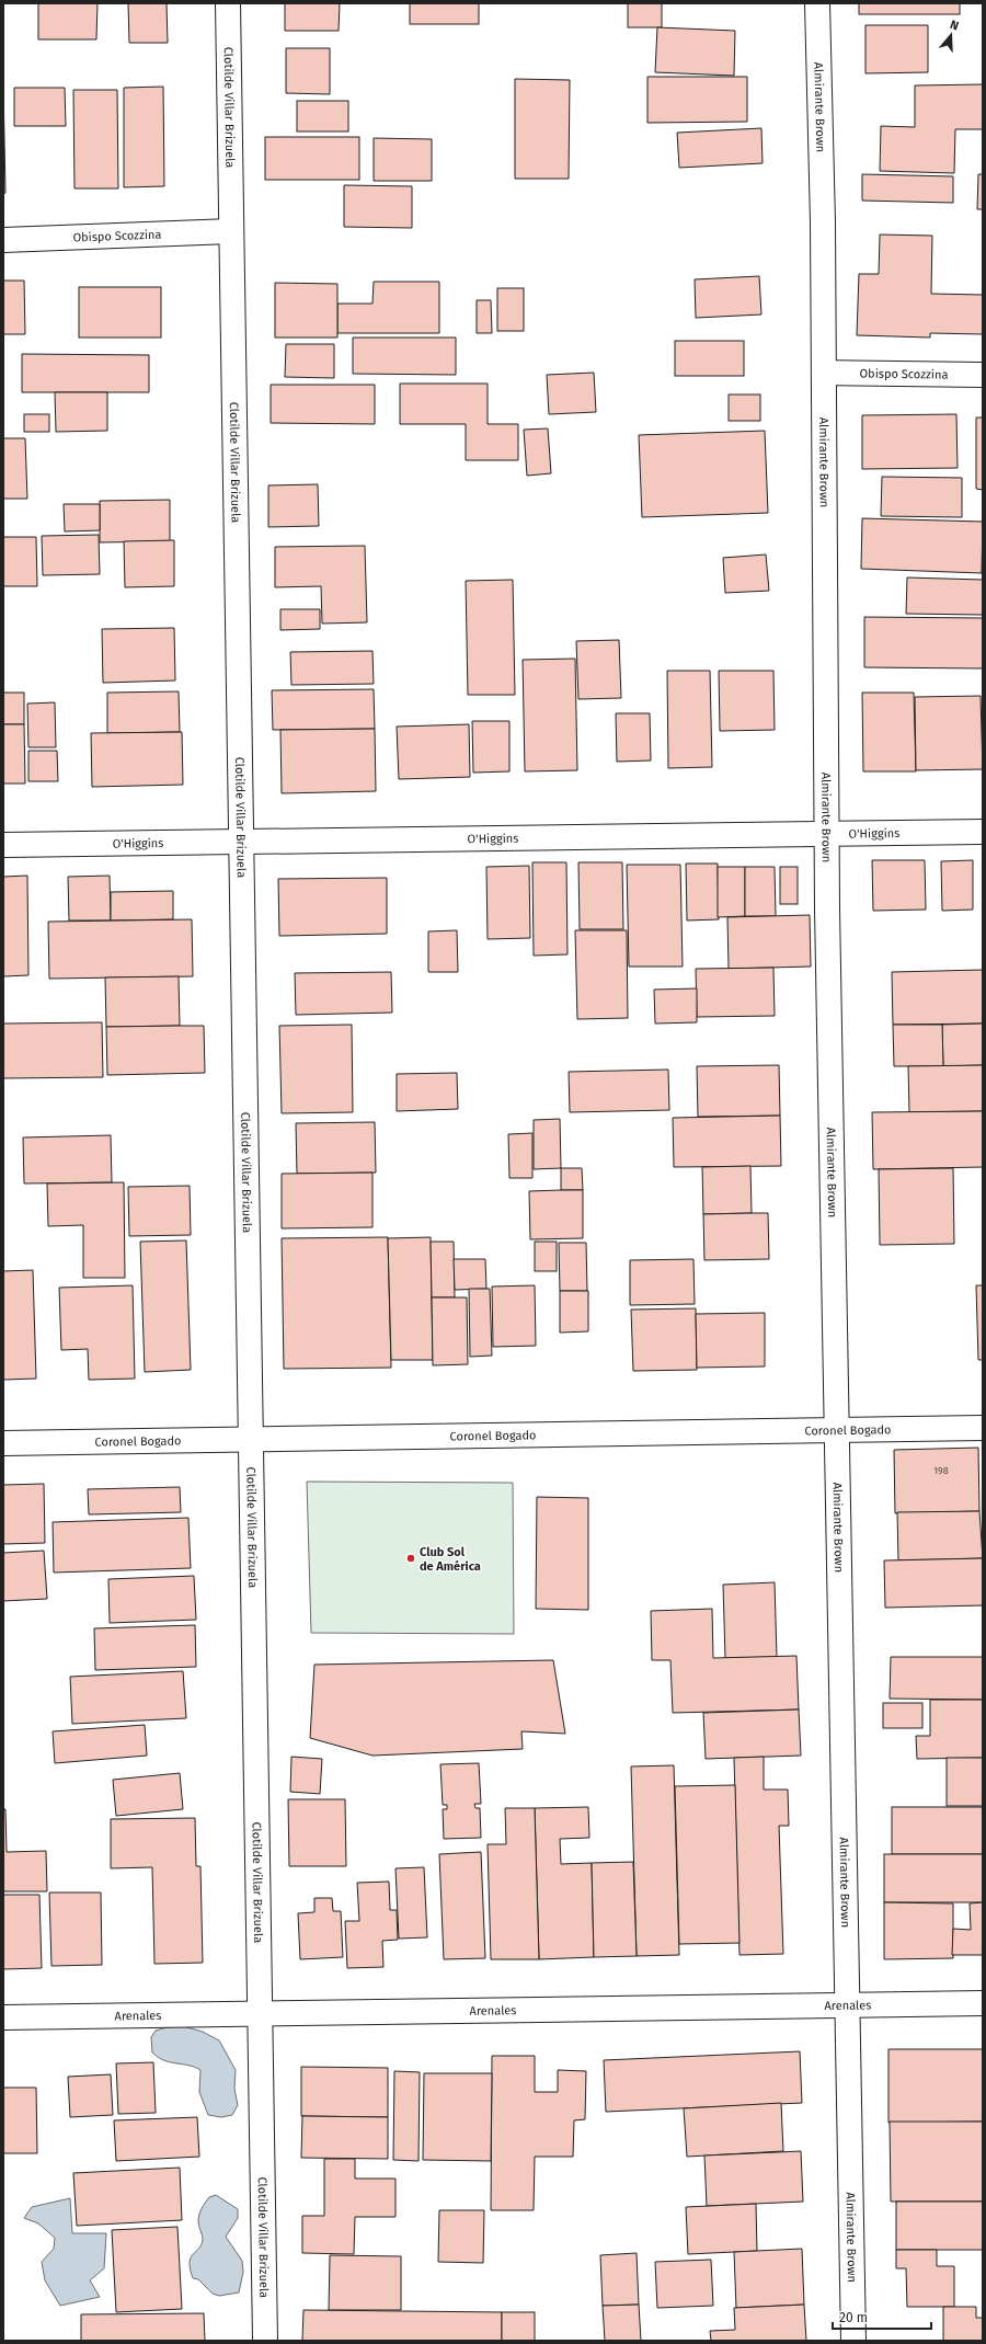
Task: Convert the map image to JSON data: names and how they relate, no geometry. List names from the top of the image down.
{
  "streets": {
    "street": [
      "Clotilde Villar Brizuela",
      "Almirante Brown",
      "Obispo Scozzina",
      "O'Higgins",
      "Coronel Bogado",
      "Arenales"
    ]
  },
  "crossings": [
    ["Clotilde Villar Brizuela", "Obispo Scozzina"],
    ["Clotilde Villar Brizuela", "O'Higgins"],
    ["Clotilde Villar Brizuela", "Coronel Bogado"],
    ["Clotilde Villar Brizuela", "Arenales"],
    ["Almirante Brown", "Obispo Scozzina"],
    ["Almirante Brown", "O'Higgins"],
    ["Almirante Brown", "Coronel Bogado"],
    ["Almirante Brown", "Arenales"]
  ],
  "places": ["Club Sol de América"],
  "house_numbers": ["198"],
  "scale_bar": "20 m",
  "north": "top"
}
